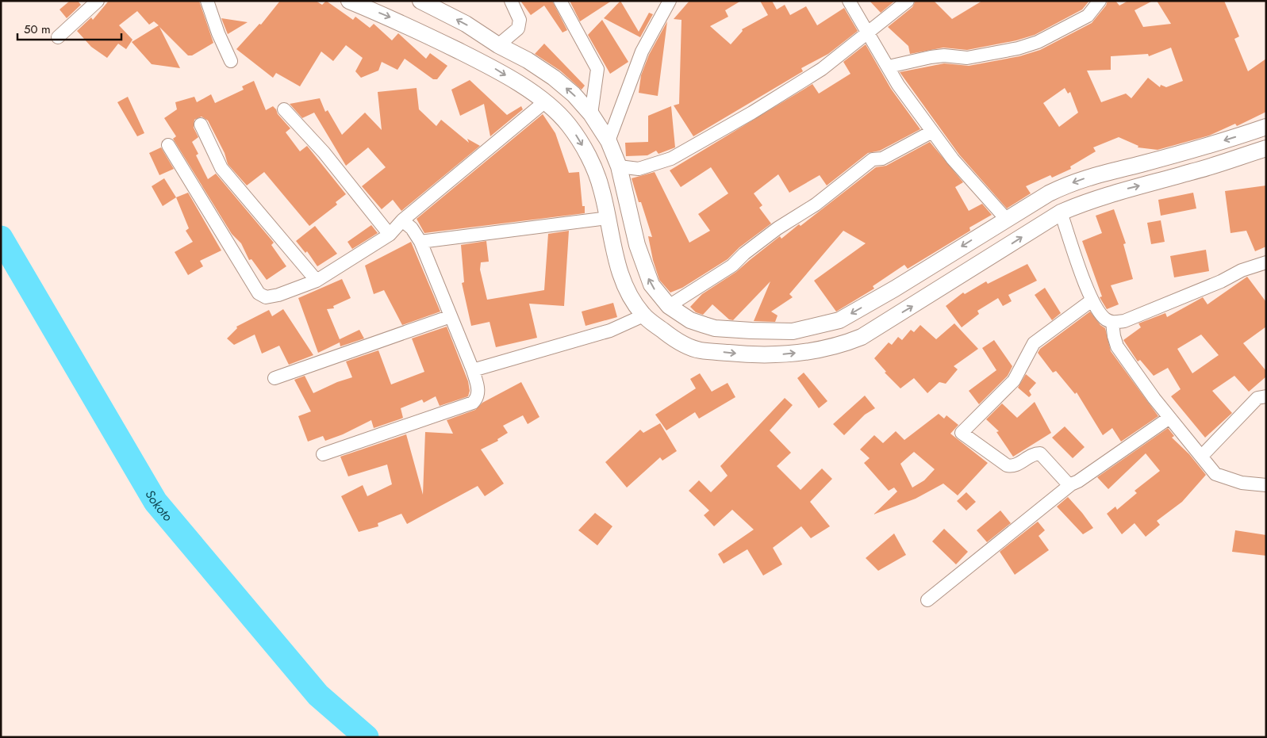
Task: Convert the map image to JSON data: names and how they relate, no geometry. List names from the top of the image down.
{
  "water": ["Sokoto"],
  "scale_bar": "50 m"
}
